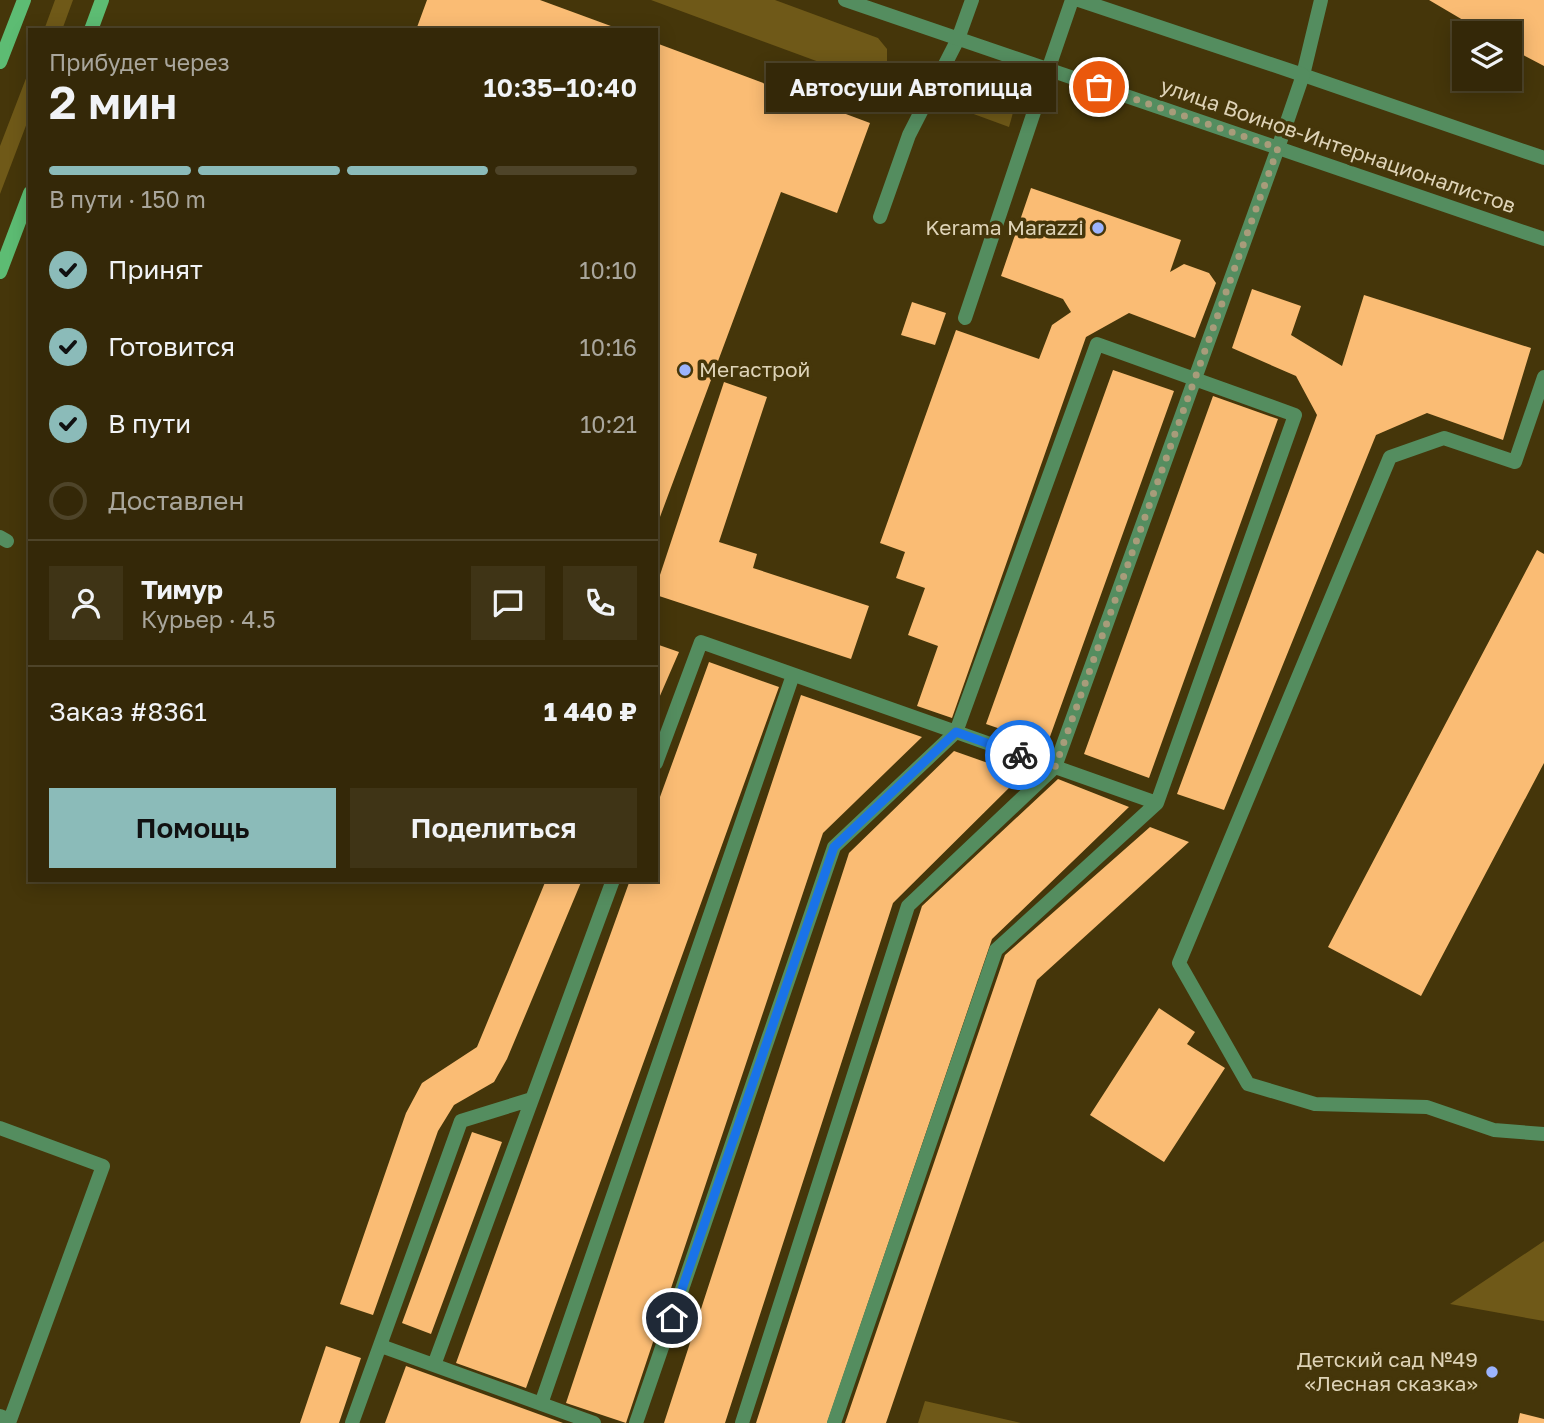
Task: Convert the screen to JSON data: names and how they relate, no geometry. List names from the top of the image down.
{
  "streets": {
    "street": ["улица Воинов-Интернационалистов"]
  },
  "places": [
    "Автосуши Автопицца",
    "Kerama Marazzi",
    "Мегастрой",
    "Детский сад №49 «Лесная сказка»"
  ],
  "page": {
    "heading": ["2 мин", "Прибудет через", "10:35–10:40"],
    "panel": [
      "Тимур",
      "Курьер · 4.5",
      "Заказ #8361",
      "1 440 ₽"
    ],
    "bubble": "Автосуши Автопицца",
    "bar": "В пути · 150 m",
    "list": [
      ["Принят", "10:10"],
      ["Готовится", "10:16"],
      ["В пути", "10:21"],
      "Доставлен"
    ],
    "buttons": ["Помощь", "Поделиться"]
  }
}
